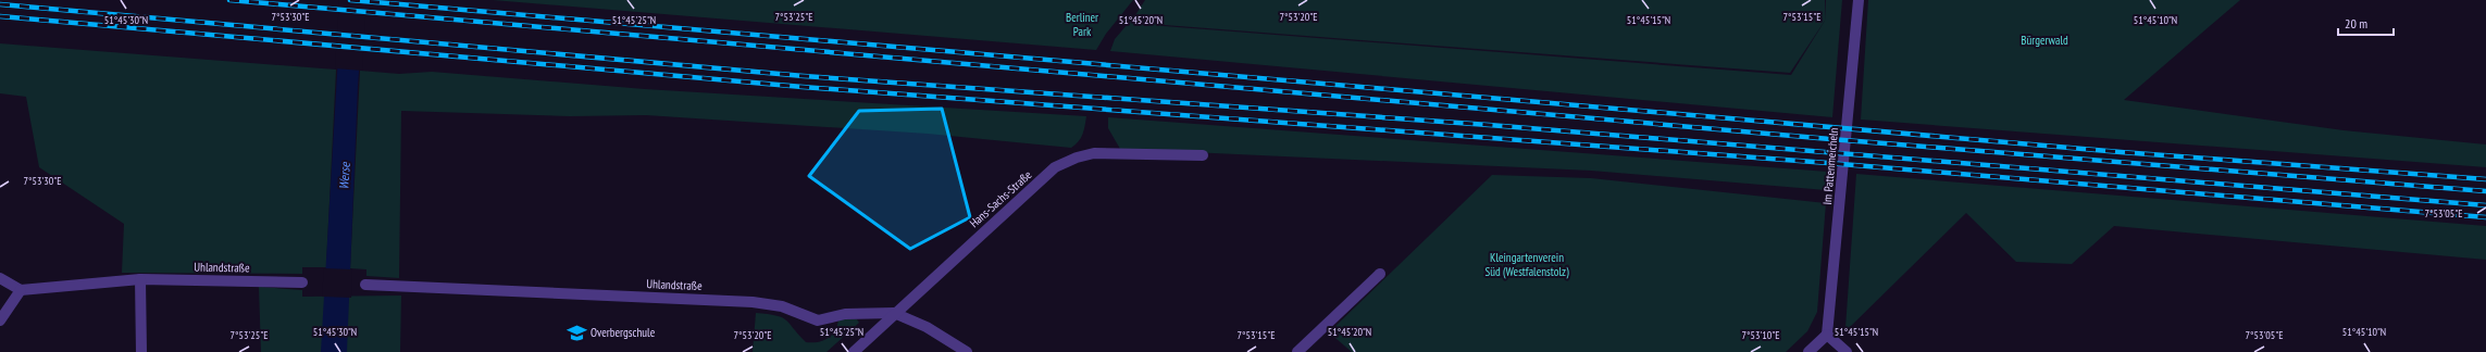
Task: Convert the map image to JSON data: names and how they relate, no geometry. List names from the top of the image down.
{
  "streets": {
    "street": ["Im Pattenmeicheln", "Hans-Sachs-Straße", "Uhlandstraße"]
  },
  "crossings": [
    ["Hans-Sachs-Straße", "Uhlandstraße"]
  ],
  "water": ["Werse"],
  "parks": ["Berliner Park", "Bürgerwald", "Kleingartenverein Süd (Westfalenstolz)"],
  "places": {
    "school or university": ["Overbergschule"]
  },
  "scale_bar": "20 m",
  "coordinates": [
    "7°53'30\"E",
    "7°53'25\"E",
    "7°53'20\"E",
    "7°53'15\"E",
    "51°45'30\"N",
    "51°45'25\"N",
    "51°45'20\"N",
    "51°45'15\"N",
    "51°45'10\"N",
    "7°53'05\"E",
    "7°53'10\"E"
  ]
}
